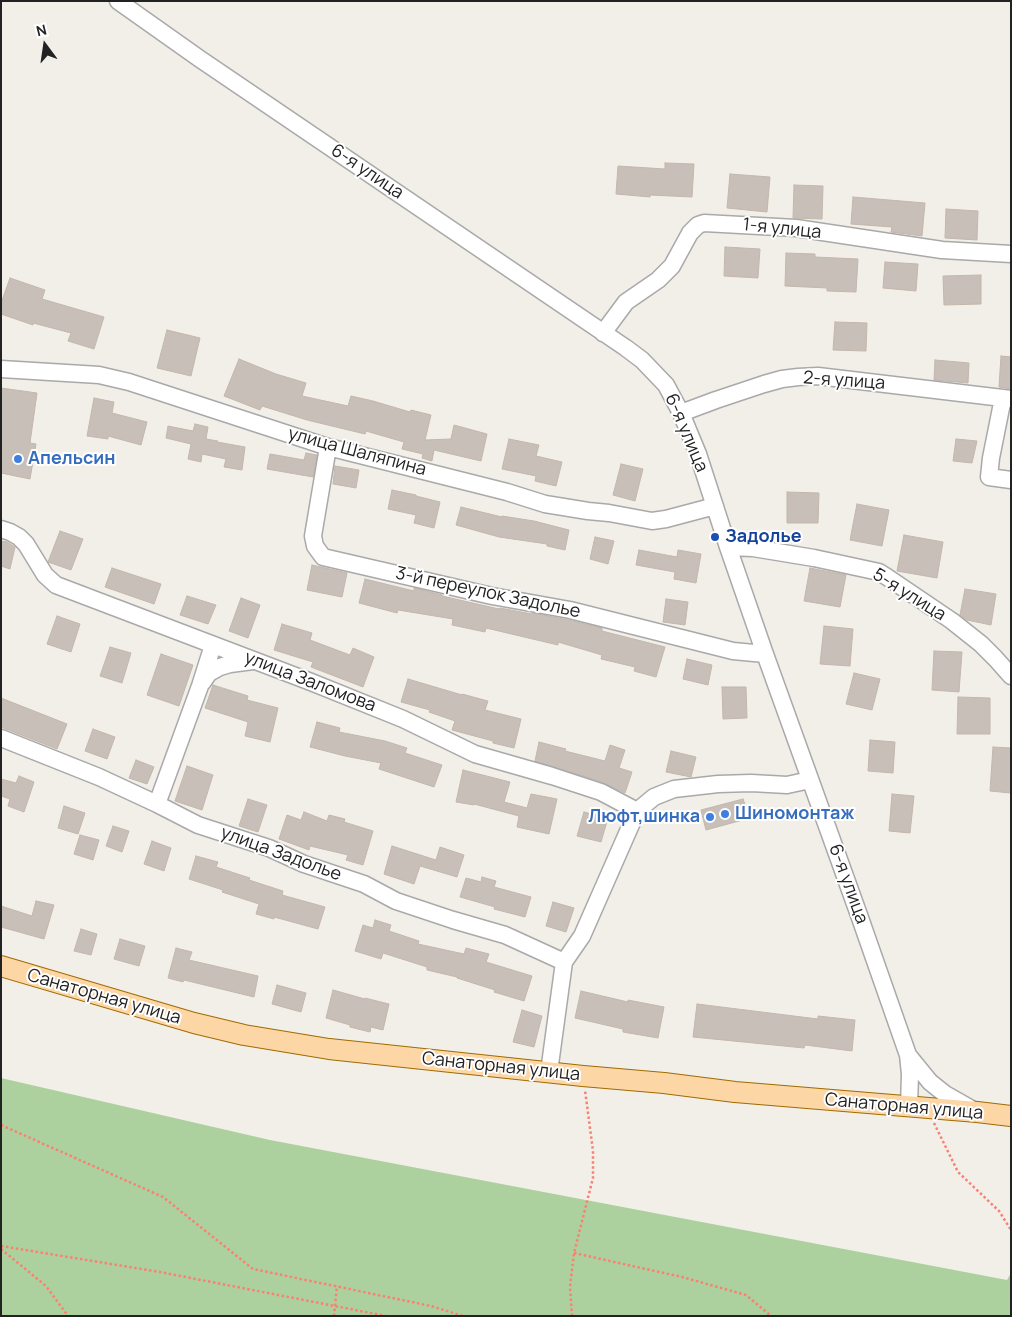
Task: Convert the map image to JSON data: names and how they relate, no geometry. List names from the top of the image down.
{
  "streets": {
    "main road": ["Санаторная улица"],
    "street": [
      "6-я улица",
      "1-я улица",
      "2-я улица",
      "улица Шаляпина",
      "3-й переулок Задолье",
      "5-я улица",
      "улица Заломова",
      "улица Задолье"
    ]
  },
  "crossings": [
    ["6-я улица", "1-я улица"],
    ["6-я улица", "2-я улица"],
    ["6-я улица", "улица Шаляпина"],
    ["6-я улица", "3-й переулок Задолье"],
    ["6-я улица", "5-я улица"],
    ["улица Шаляпина", "3-й переулок Задолье"]
  ],
  "places": [
    "Апельсин",
    "Задолье",
    "Шиномонтаж",
    "Люфт,шинка"
  ],
  "north": "top"
}
